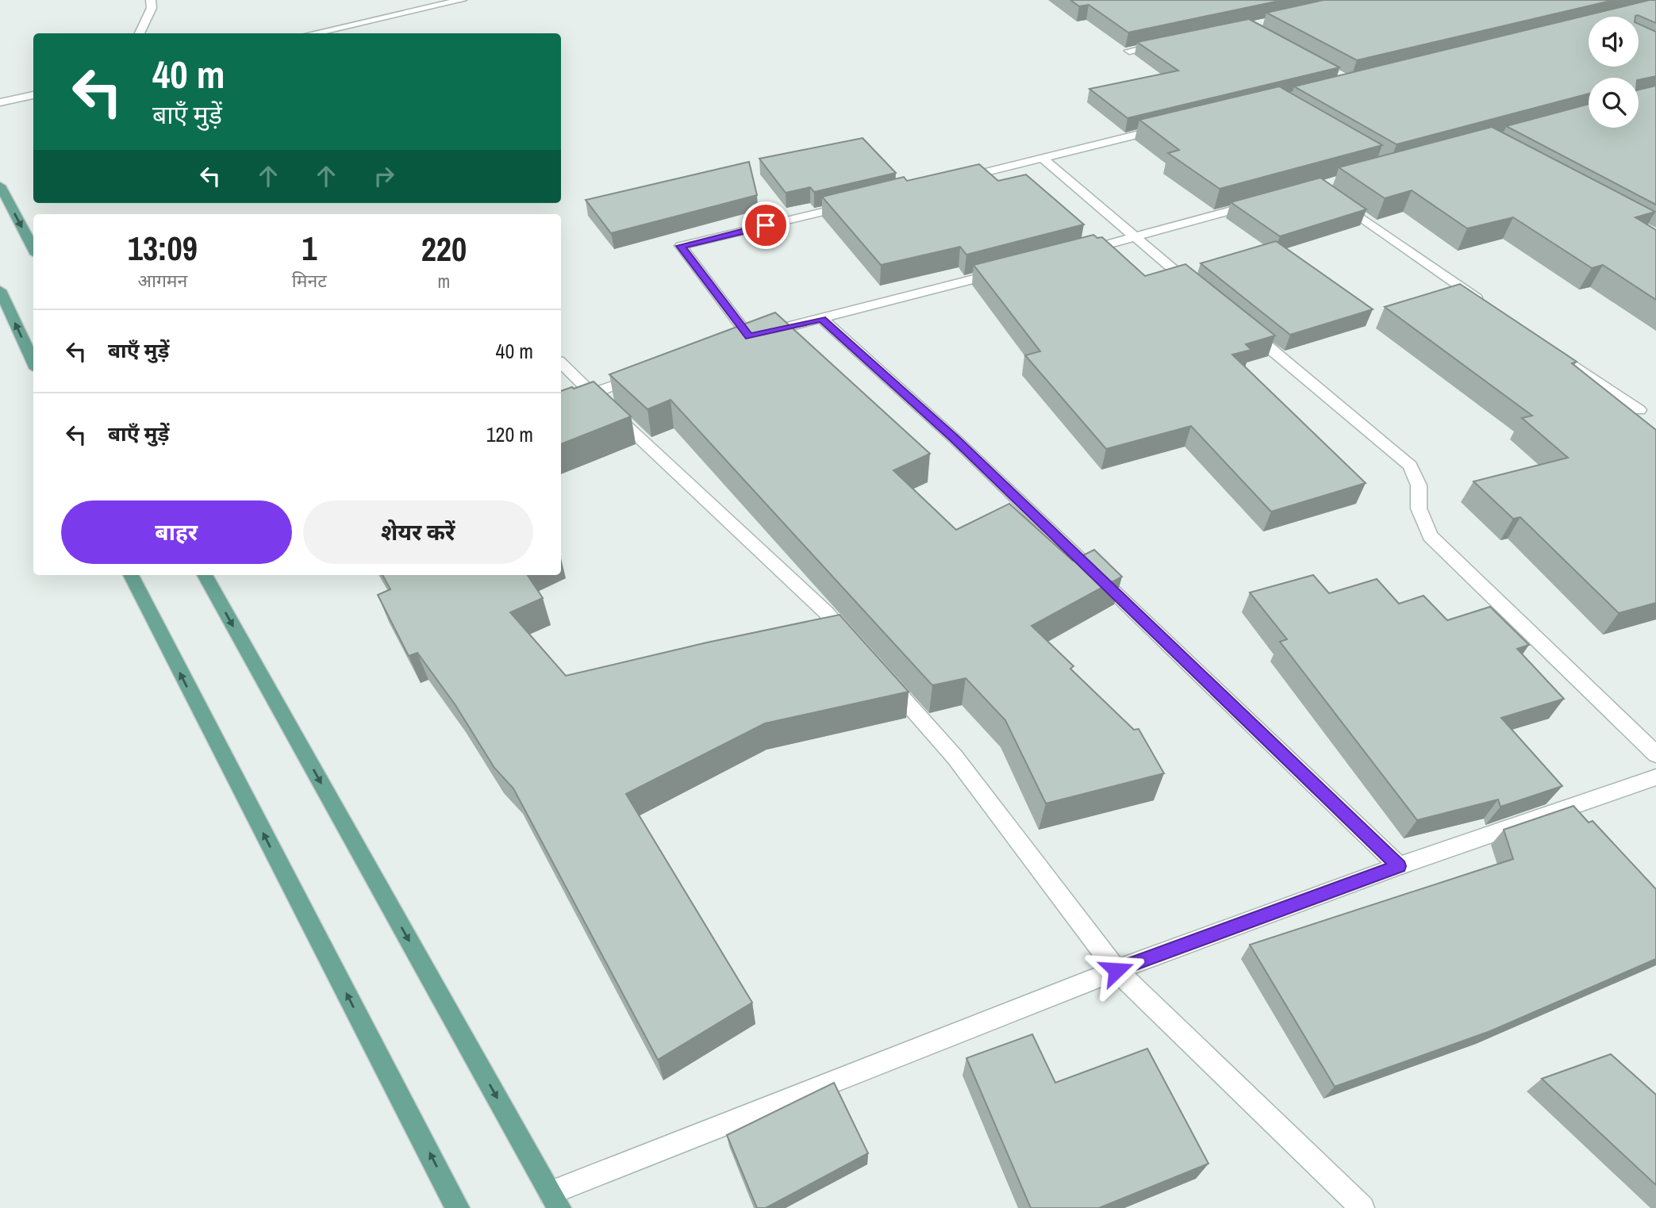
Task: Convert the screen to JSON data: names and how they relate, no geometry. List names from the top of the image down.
{
  "page": {
    "turn": ["40 m", "बाएँ मुड़ें"],
    "eta": [
      "13:09",
      "आगमन",
      "1",
      "मिनट",
      "220",
      "m"
    ],
    "list": [
      {
        "name": "बाएँ मुड़ें",
        "value": "40 m"
      },
      {
        "name": "बाएँ मुड़ें",
        "value": "120 m"
      }
    ],
    "buttons": ["बाहर", "शेयर करें"]
  }
}
